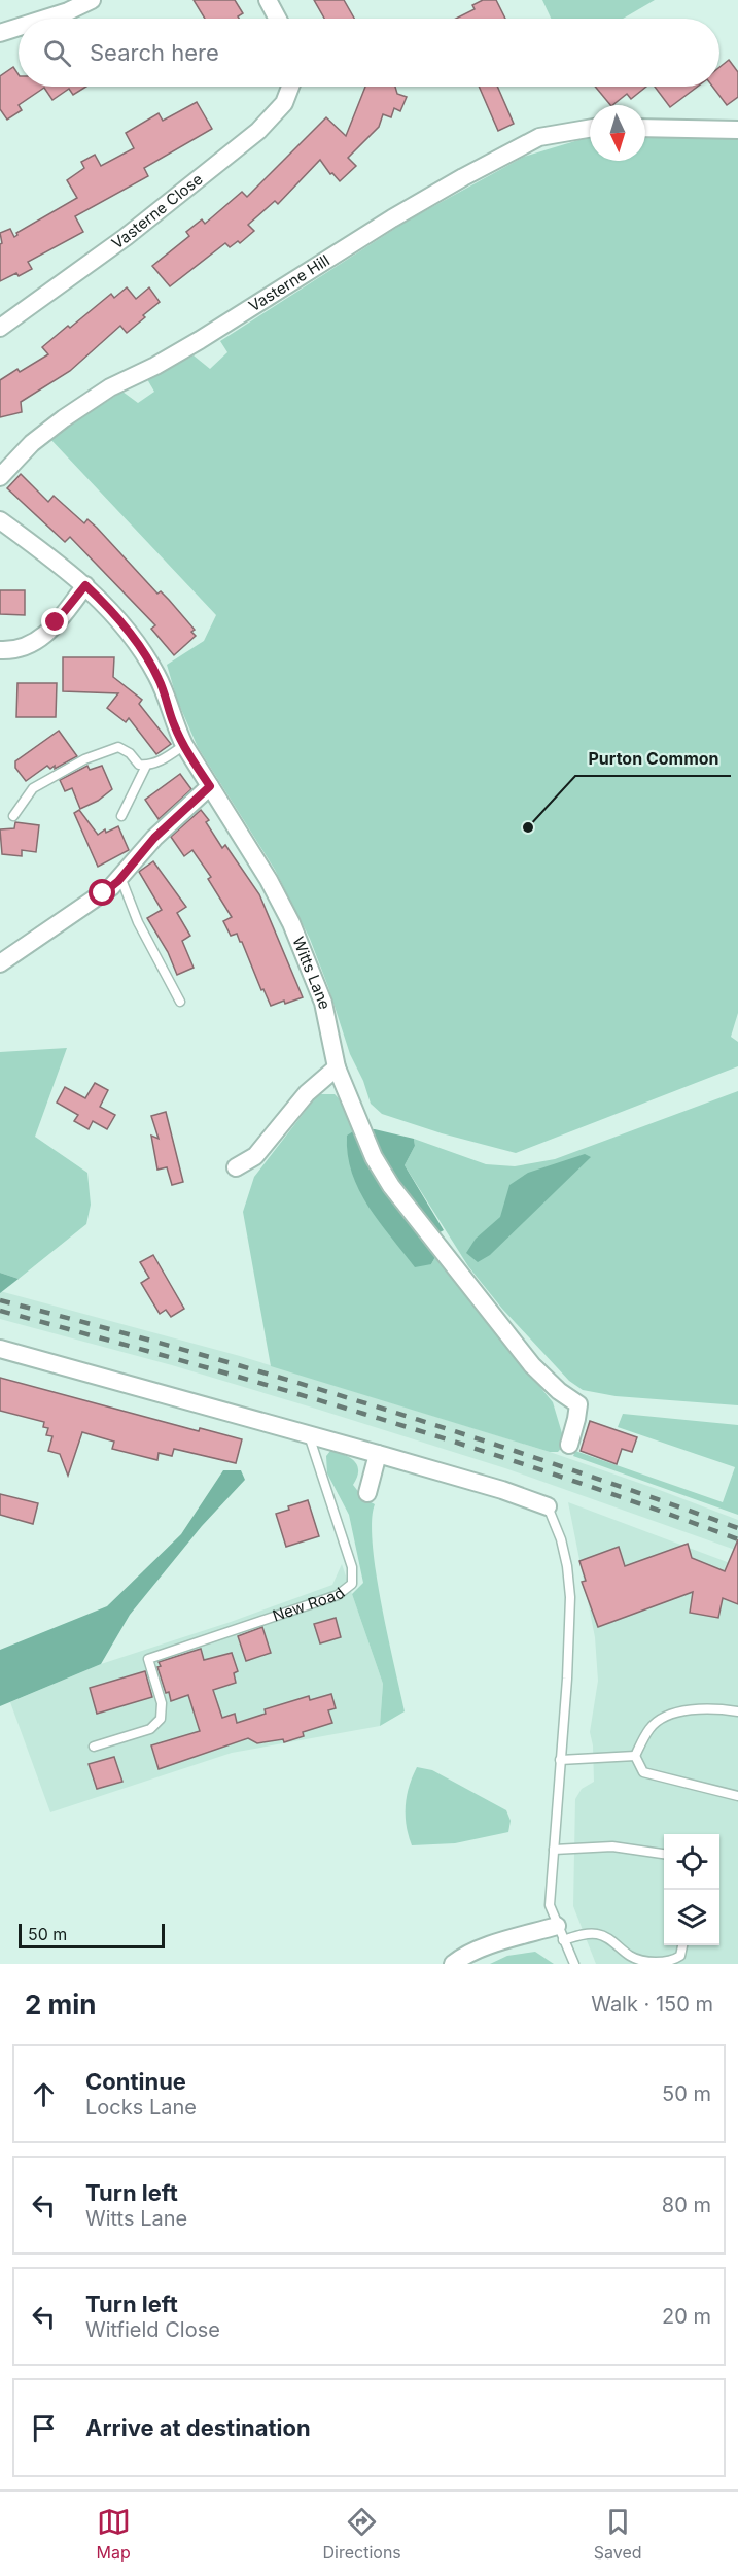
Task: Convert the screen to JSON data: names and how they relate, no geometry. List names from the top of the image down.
{
  "streets": {
    "street": ["Vasterne Close", "Vasterne Hill", "Witts Lane"],
    "lane": ["New Road"]
  },
  "places": ["Purton Common"],
  "scale_bar": "50 m",
  "north": "bottom",
  "page": {
    "search": "Search here",
    "scale": "50 m",
    "heading": ["2 min", "Walk · 150 m"],
    "list": [
      ["Continue", "Locks Lane", "50 m"],
      ["Turn left", "Witts Lane", "80 m"],
      ["Turn left", "Witfield Close", "20 m"],
      "Arrive at destination"
    ],
    "nav": ["Map", "Directions", "Saved"]
  }
}
